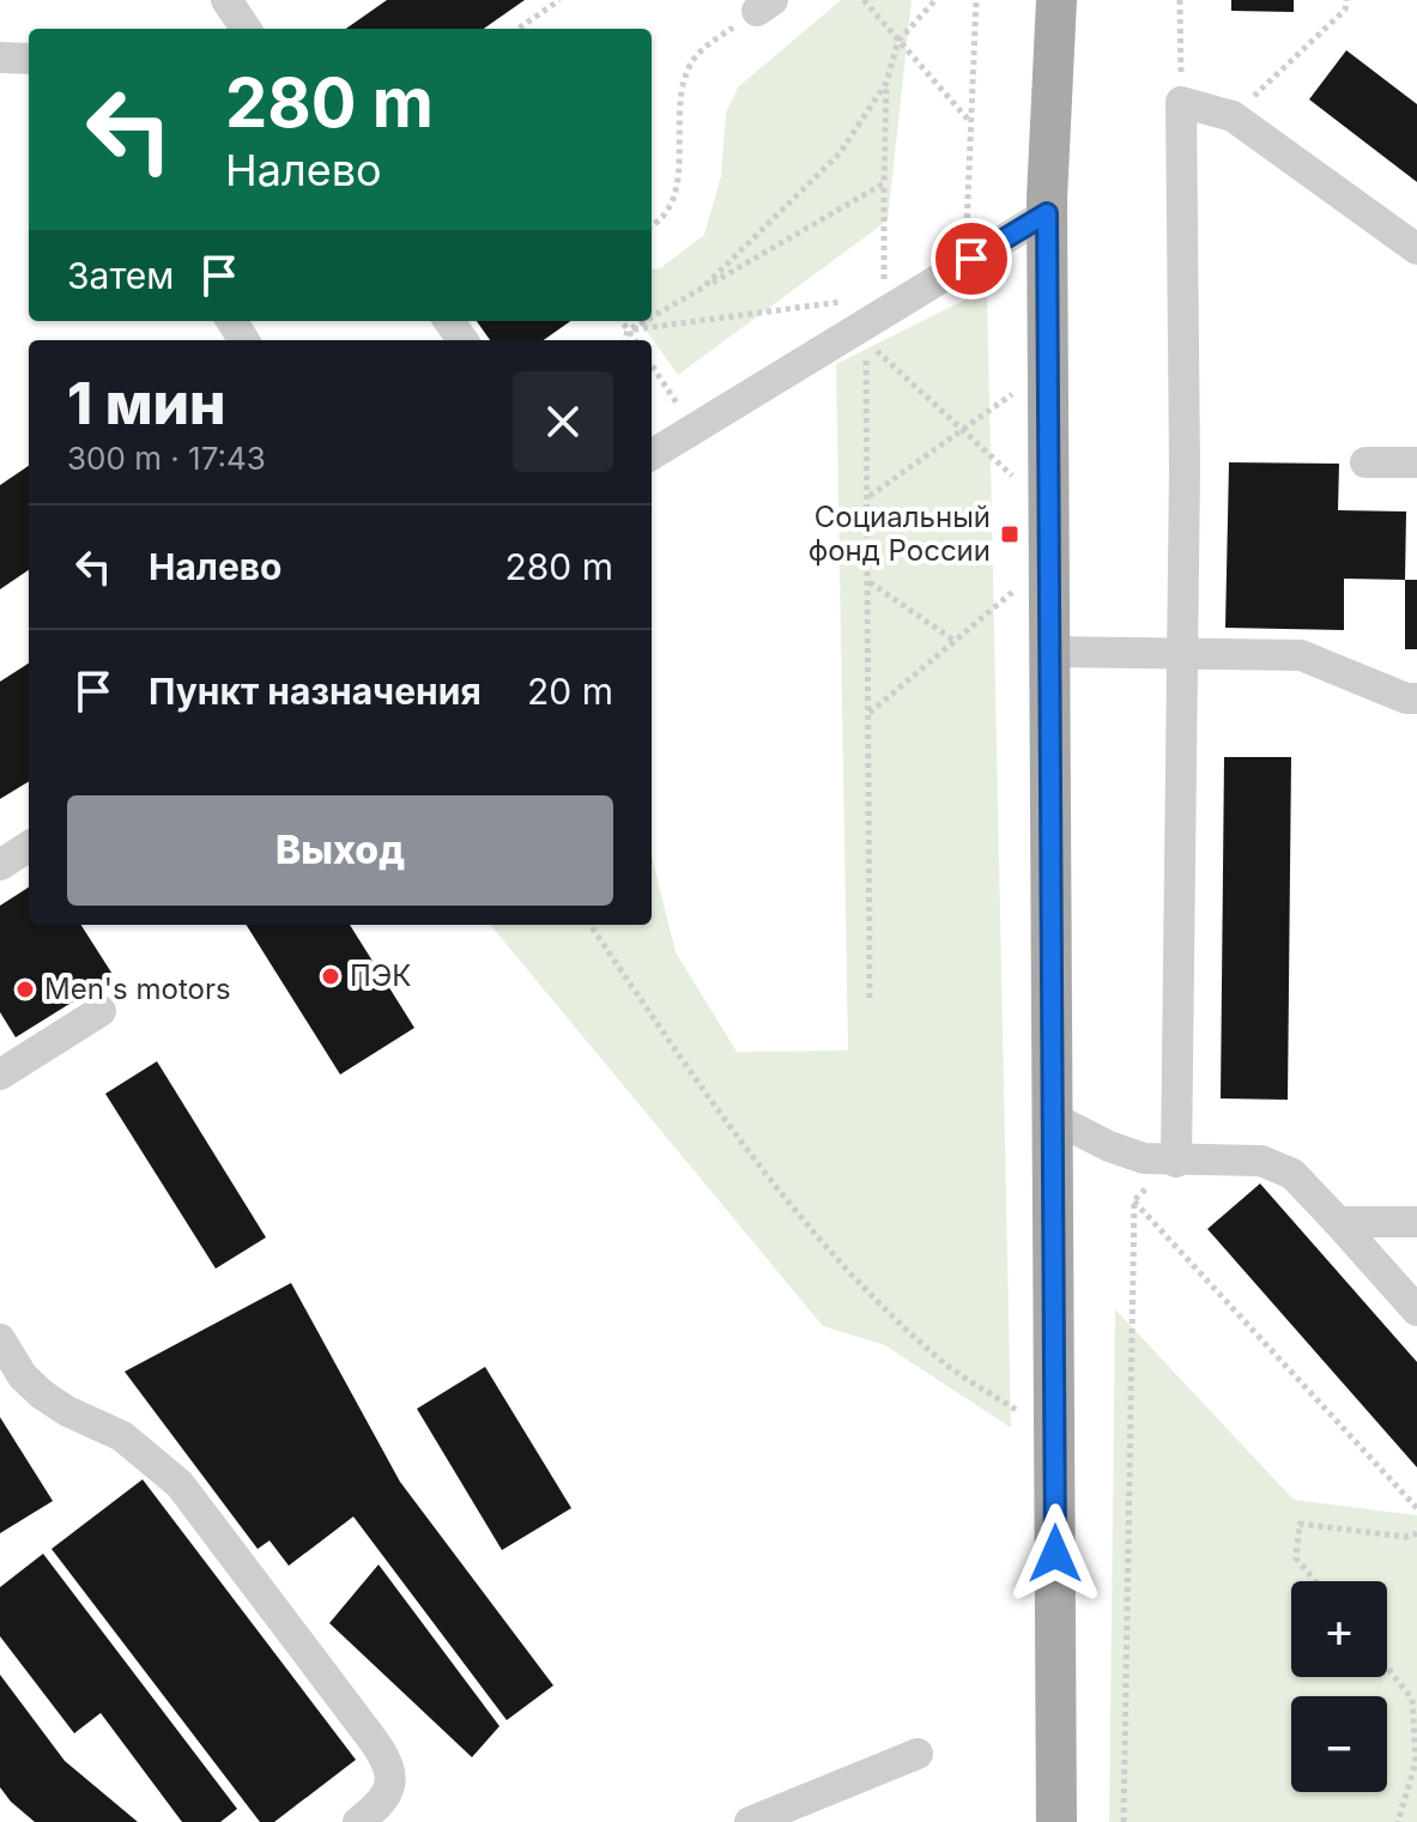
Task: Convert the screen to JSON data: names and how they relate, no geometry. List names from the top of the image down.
{
  "places": {
    "transit": ["Социальный фонд России"],
    "other": ["ПЭК", "Men's motors"]
  },
  "page": {
    "turn": ["280 m", "Налево"],
    "then": "Затем",
    "heading": ["1 мин", "300 m · 17:43"],
    "list": [
      {
        "name": "Налево",
        "value": "280 m"
      },
      {
        "name": "Пункт назначения",
        "value": "20 m"
      }
    ],
    "buttons": "Выход",
    "map_buttons": ["+", "−"]
  }
}
